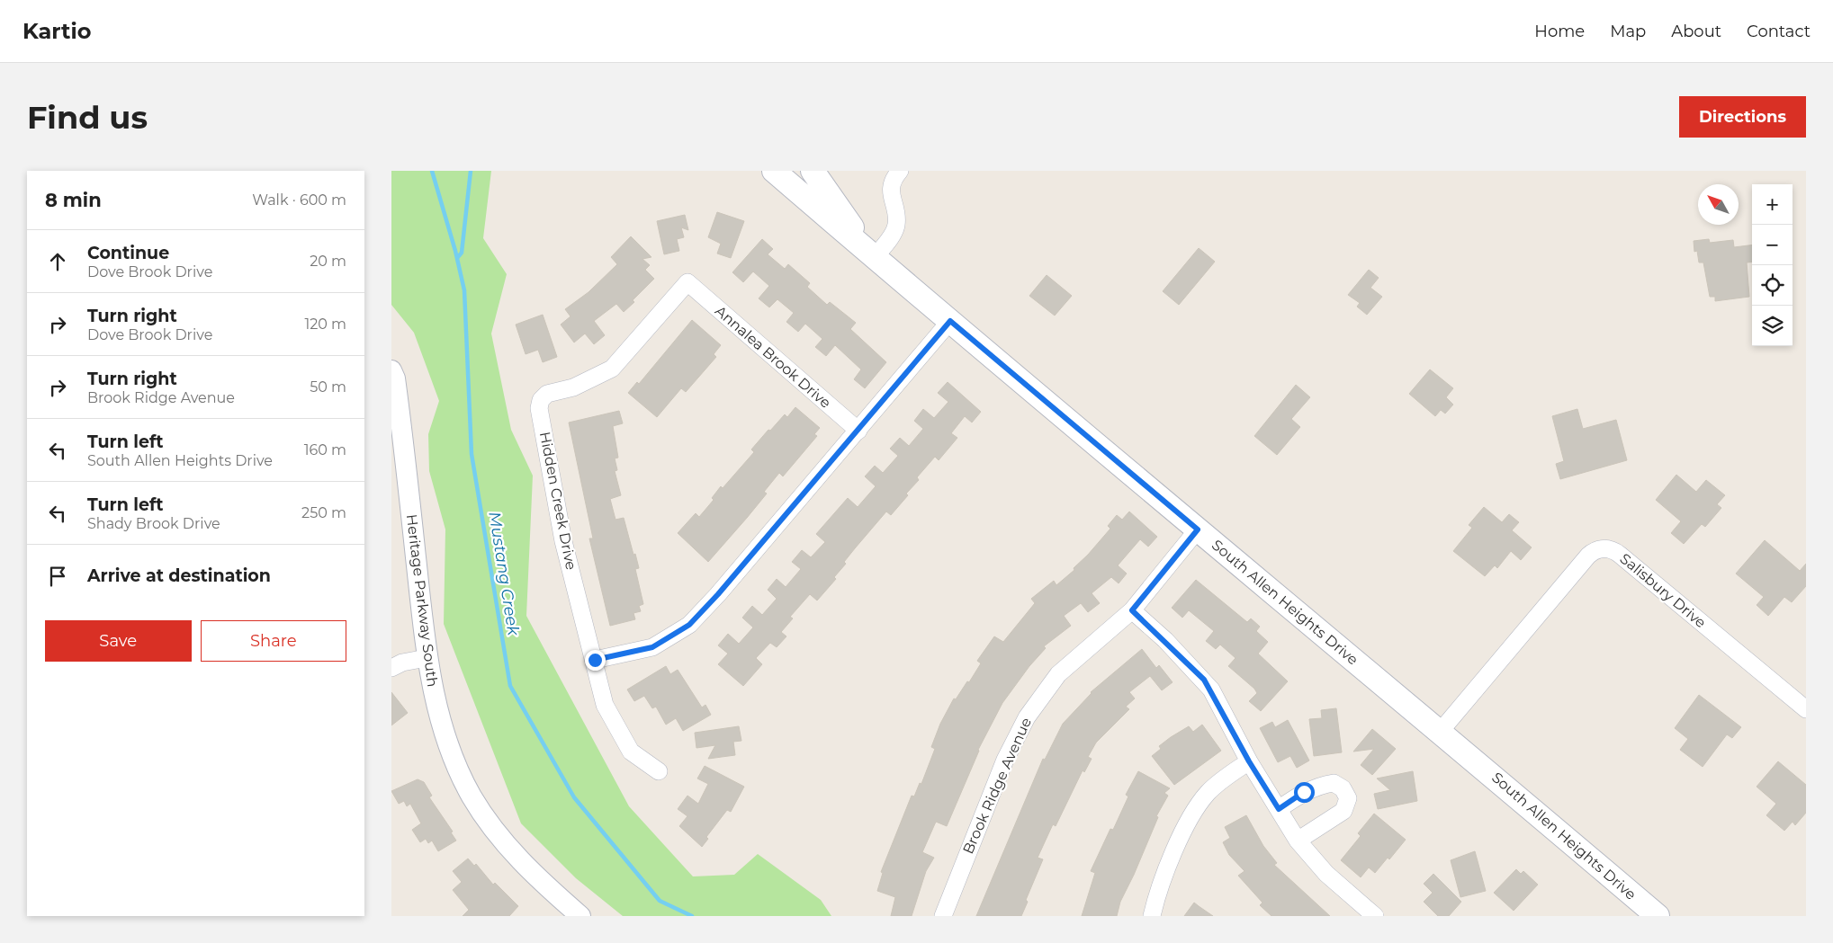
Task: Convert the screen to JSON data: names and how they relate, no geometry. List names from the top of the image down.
{
  "streets": {
    "main road": ["South Allen Heights Drive"],
    "street": [
      "Annalea Brook Drive",
      "Hidden Creek Drive",
      "Salisbury Drive",
      "Heritage Parkway South",
      "Brook Ridge Avenue"
    ]
  },
  "crossings": [
    ["Annalea Brook Drive", "Hidden Creek Drive"],
    ["Salisbury Drive", "South Allen Heights Drive"],
    ["South Allen Heights Drive", "Brook Ridge Avenue"]
  ],
  "water": ["Mustang Creek"],
  "north": "top left",
  "page": {
    "header": "Kartio",
    "nav": [
      "Home",
      "Map",
      "About",
      "Contact"
    ],
    "buttons": [
      "Directions",
      ["Save", "Share"]
    ],
    "title": "Find us",
    "heading": ["8 min", "Walk · 600 m"],
    "map_buttons": ["+", "−"],
    "list": [
      ["Continue", "Dove Brook Drive", "20 m"],
      ["Turn right", "Dove Brook Drive", "120 m"],
      ["Turn right", "Brook Ridge Avenue", "50 m"],
      ["Turn left", "South Allen Heights Drive", "160 m"],
      ["Turn left", "Shady Brook Drive", "250 m"],
      "Arrive at destination"
    ]
  }
}
